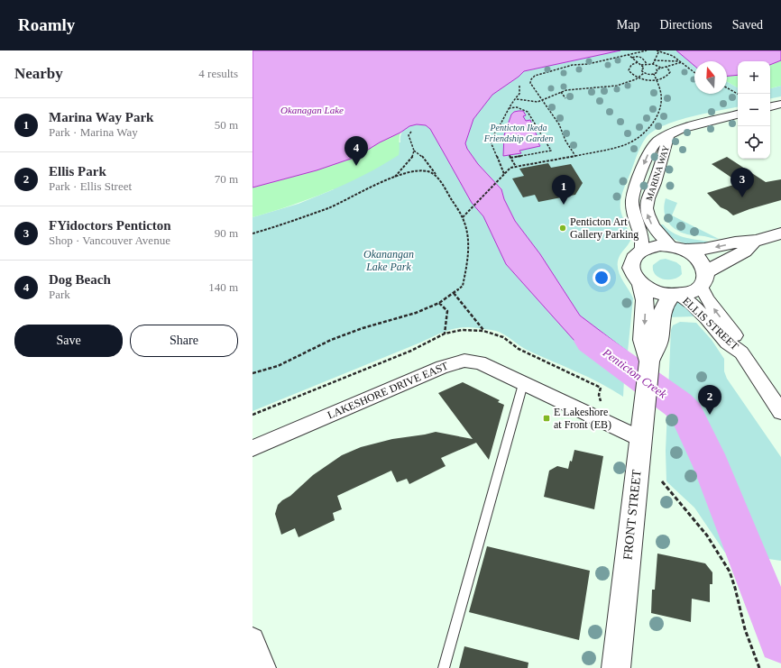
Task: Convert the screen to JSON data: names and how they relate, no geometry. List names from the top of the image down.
{
  "streets": {
    "street": [
      "MARINA WAY",
      "ELLIS STREET",
      "LAKESHORE DRIVE EAST",
      "FRONT STREET"
    ]
  },
  "crossings": [
    ["MARINA WAY", "ELLIS STREET"],
    ["MARINA WAY", "FRONT STREET"],
    ["ELLIS STREET", "FRONT STREET"],
    ["LAKESHORE DRIVE EAST", "FRONT STREET"]
  ],
  "water": ["Okanagan Lake", "Penticton Creek"],
  "parks": ["Penticton Ikeda Friendship Garden", "Okanangan Lake Park"],
  "places": {
    "other": ["Penticton Art Gallery Parking"],
    "transit": ["E Lakeshore at Front (EB)"]
  },
  "north": "top",
  "page": {
    "header": "Roamly",
    "nav": ["Map", "Directions", "Saved"],
    "heading": ["Nearby", "4 results"],
    "map_buttons": ["+", "−"],
    "list": [
      {
        "mark": "1",
        "name": "Marina Way Park",
        "note": "Park · Marina Way",
        "value": "50 m"
      },
      {
        "mark": "2",
        "name": "Ellis Park",
        "note": "Park · Ellis Street",
        "value": "70 m"
      },
      {
        "mark": "3",
        "name": "FYidoctors Penticton",
        "note": "Shop · Vancouver Avenue",
        "value": "90 m"
      },
      {
        "mark": "4",
        "name": "Dog Beach",
        "note": "Park",
        "value": "140 m"
      }
    ],
    "pins": [
      "4",
      "3",
      "1",
      "2"
    ],
    "buttons": ["Save", "Share"]
  }
}
